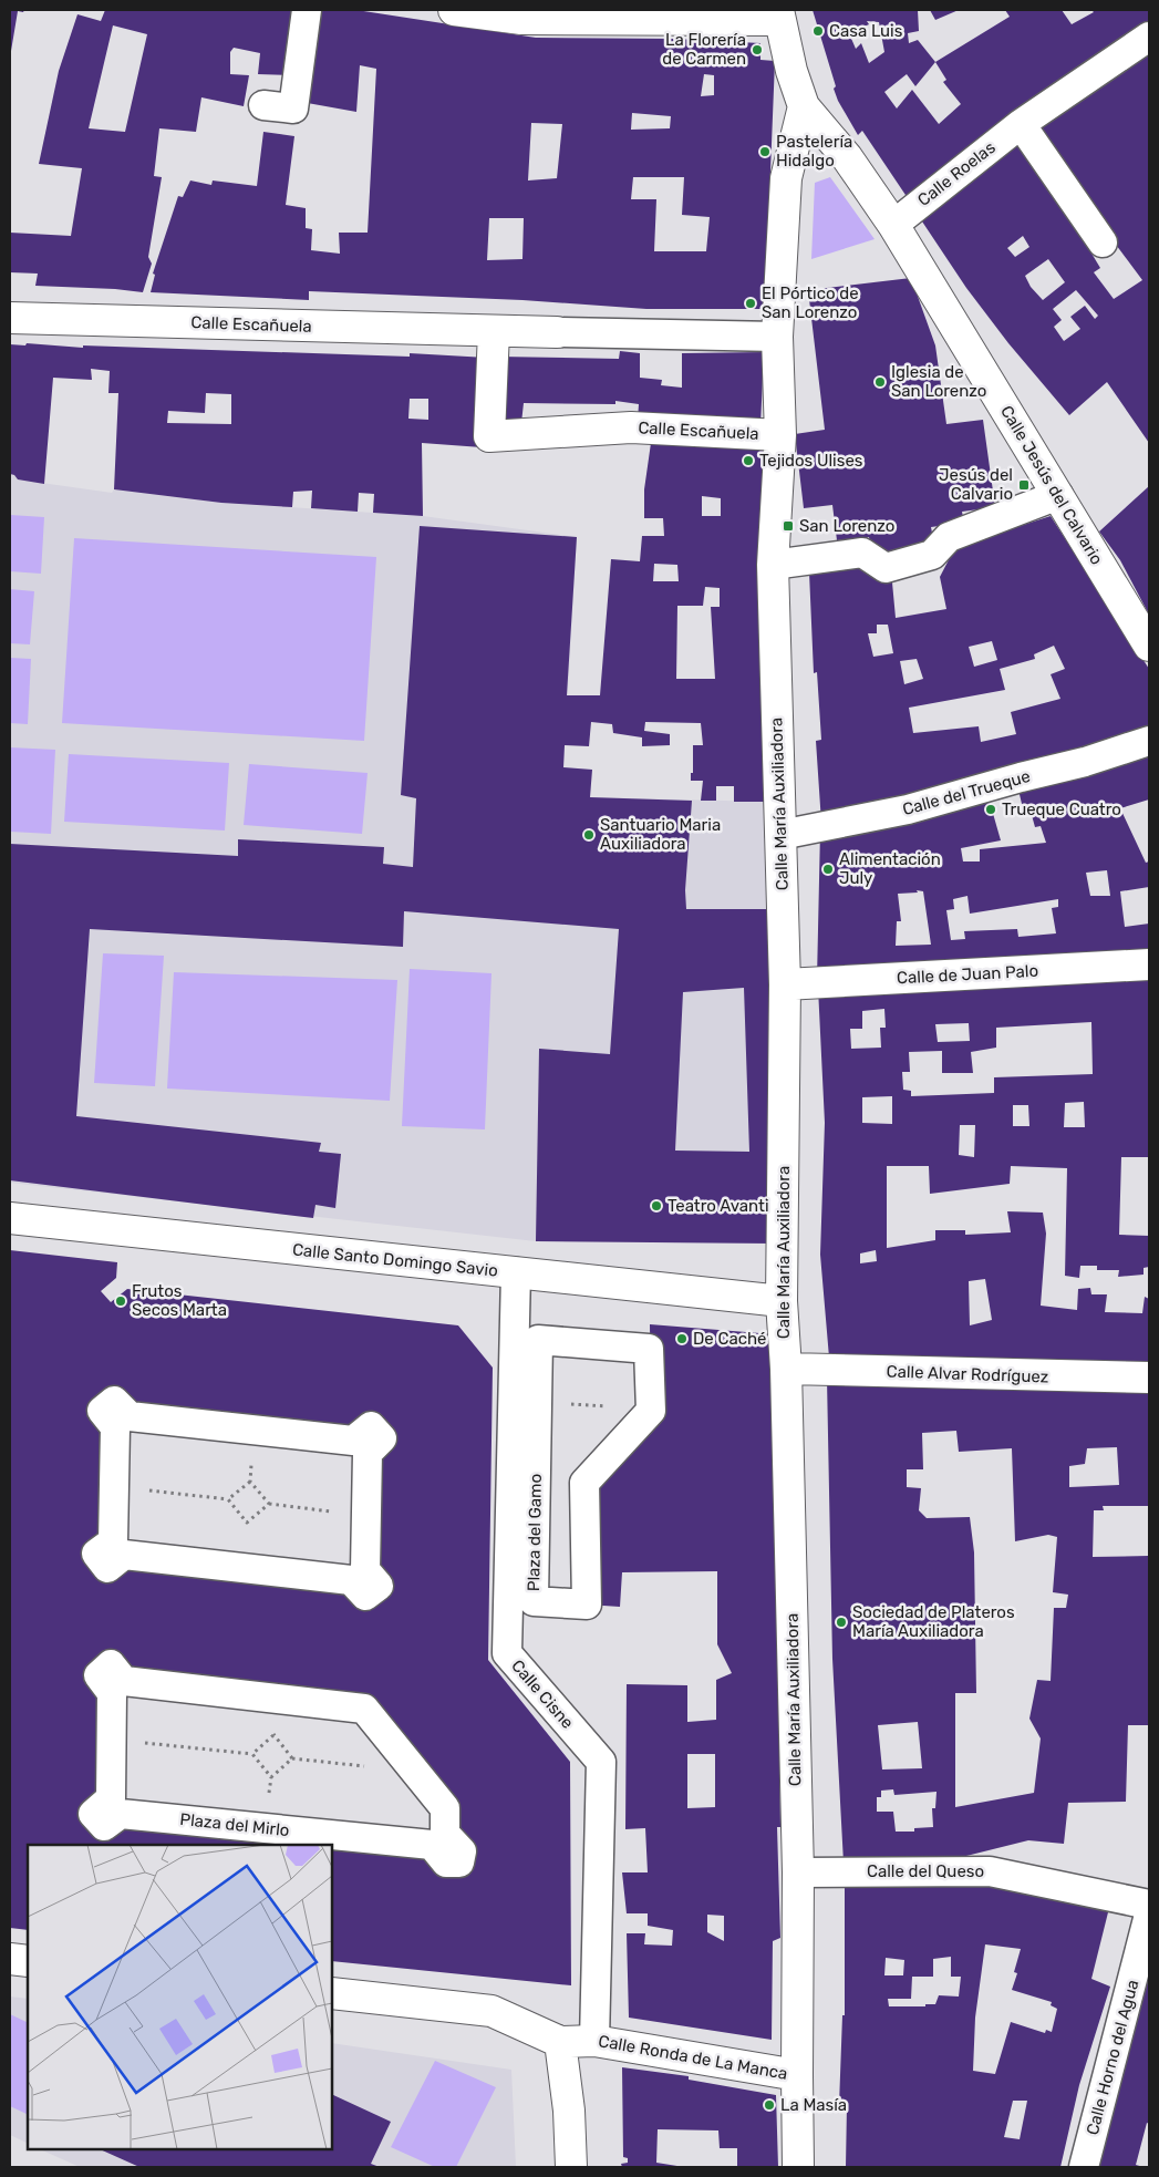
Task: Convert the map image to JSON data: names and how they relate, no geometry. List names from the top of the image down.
{
  "streets": {
    "street": [
      "Calle Roelas",
      "Calle Escañuela",
      "Calle Jesús del Calvario",
      "Calle del Trueque",
      "Calle María Auxiliadora",
      "Calle de Juan Palo",
      "Calle Santo Domingo Savio",
      "Calle Alvar Rodríguez",
      "Plaza del Gamo",
      "Calle Cisne",
      "Plaza del Mirlo",
      "Calle del Queso",
      "Calle Ronda de La Manca",
      "Calle Horno del Agua"
    ]
  },
  "crossings": [
    ["Calle Roelas", "Calle Jesús del Calvario"],
    ["Calle Escañuela", "Calle María Auxiliadora"],
    ["Calle Jesús del Calvario", "Calle María Auxiliadora"],
    ["Calle del Trueque", "Calle María Auxiliadora"],
    ["Calle María Auxiliadora", "Calle de Juan Palo"],
    ["Calle María Auxiliadora", "Calle Santo Domingo Savio"],
    ["Calle María Auxiliadora", "Calle Alvar Rodríguez"],
    ["Calle María Auxiliadora", "Calle del Queso"],
    ["Calle María Auxiliadora", "Calle Ronda de La Manca"],
    ["Calle Santo Domingo Savio", "Calle Cisne"],
    ["Calle Cisne", "Calle Ronda de La Manca"]
  ],
  "places": {
    "other": [
      "Casa Luis",
      "La Florería de Carmen",
      "Pastelería Hidalgo",
      "El Pórtico de San Lorenzo",
      "Iglesia de San Lorenzo",
      "Tejidos Ulises",
      "Trueque Cuatro",
      "Santuario Maria Auxiliadora",
      "Alimentación July",
      "Teatro Avanti",
      "Frutos Secos Marta",
      "De Caché",
      "Sociedad de Plateros María Auxiliadora",
      "La Masía"
    ],
    "transit": ["Jesús del Calvario", "San Lorenzo"]
  }
}
